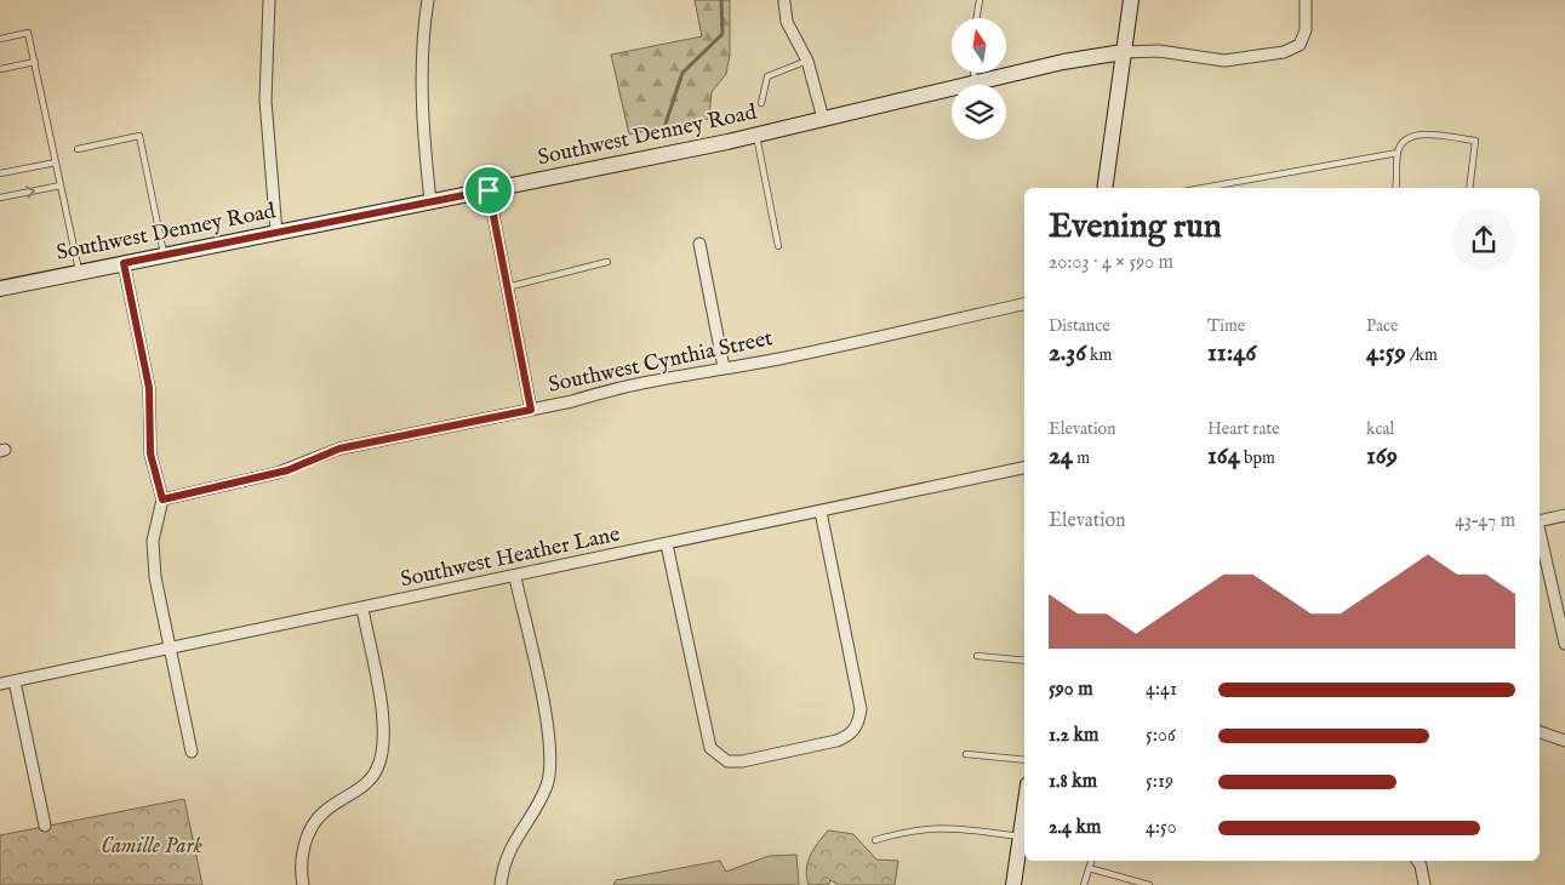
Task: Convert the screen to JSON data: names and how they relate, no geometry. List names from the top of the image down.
{
  "streets": {
    "street": ["Southwest Denney Road", "Southwest Cynthia Street", "Southwest Heather Lane"]
  },
  "parks": ["Camille Park"],
  "north": "top",
  "page": {
    "heading": ["Evening run", "20:03 · 4 × 590 m"],
    "stats": [
      ["Distance", "2.36 km"],
      ["Time", "11:46"],
      ["Pace", "4:59 /km"],
      ["Elevation", "24 m"],
      ["Heart rate", "164 bpm"],
      ["kcal", "169"]
    ],
    "chart": ["Elevation", "43–47 m"],
    "list": [
      {
        "name": "590 m",
        "note": "4:41"
      },
      {
        "name": "1.2 km",
        "note": "5:06"
      },
      {
        "name": "1.8 km",
        "note": "5:19"
      },
      {
        "name": "2.4 km",
        "note": "4:50"
      }
    ]
  }
}
